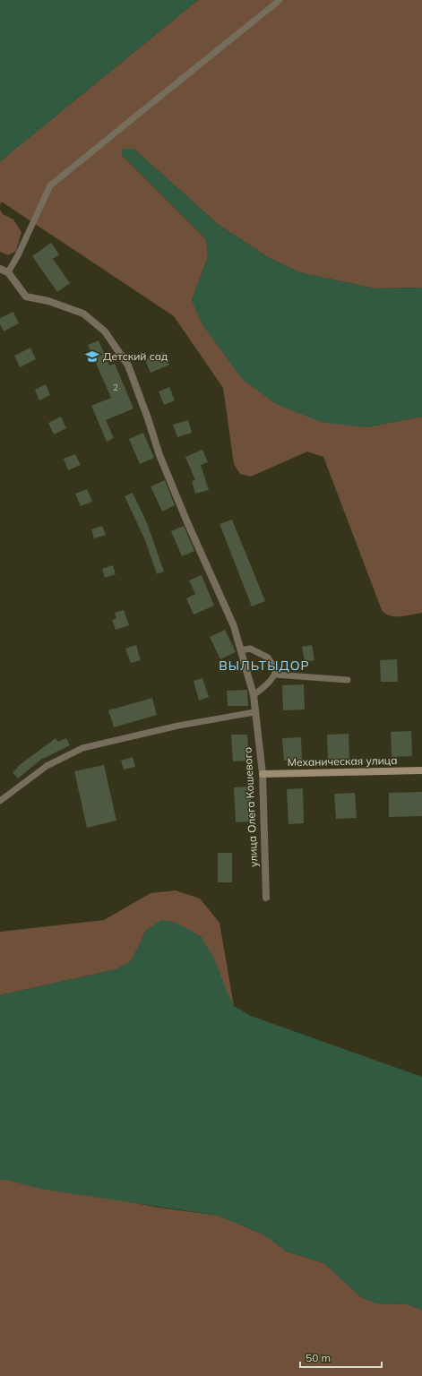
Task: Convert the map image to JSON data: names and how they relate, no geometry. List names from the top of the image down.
{
  "streets": {
    "street": ["Механическая улица", "улица Олега Кошевого"]
  },
  "crossings": [
    ["Механическая улица", "улица Олега Кошевого"]
  ],
  "districts": ["ВЫЛЬТЫДОР"],
  "places": {
    "school or university": ["Детский сад"]
  },
  "house_numbers": ["2"],
  "scale_bar": "50 m"
}
